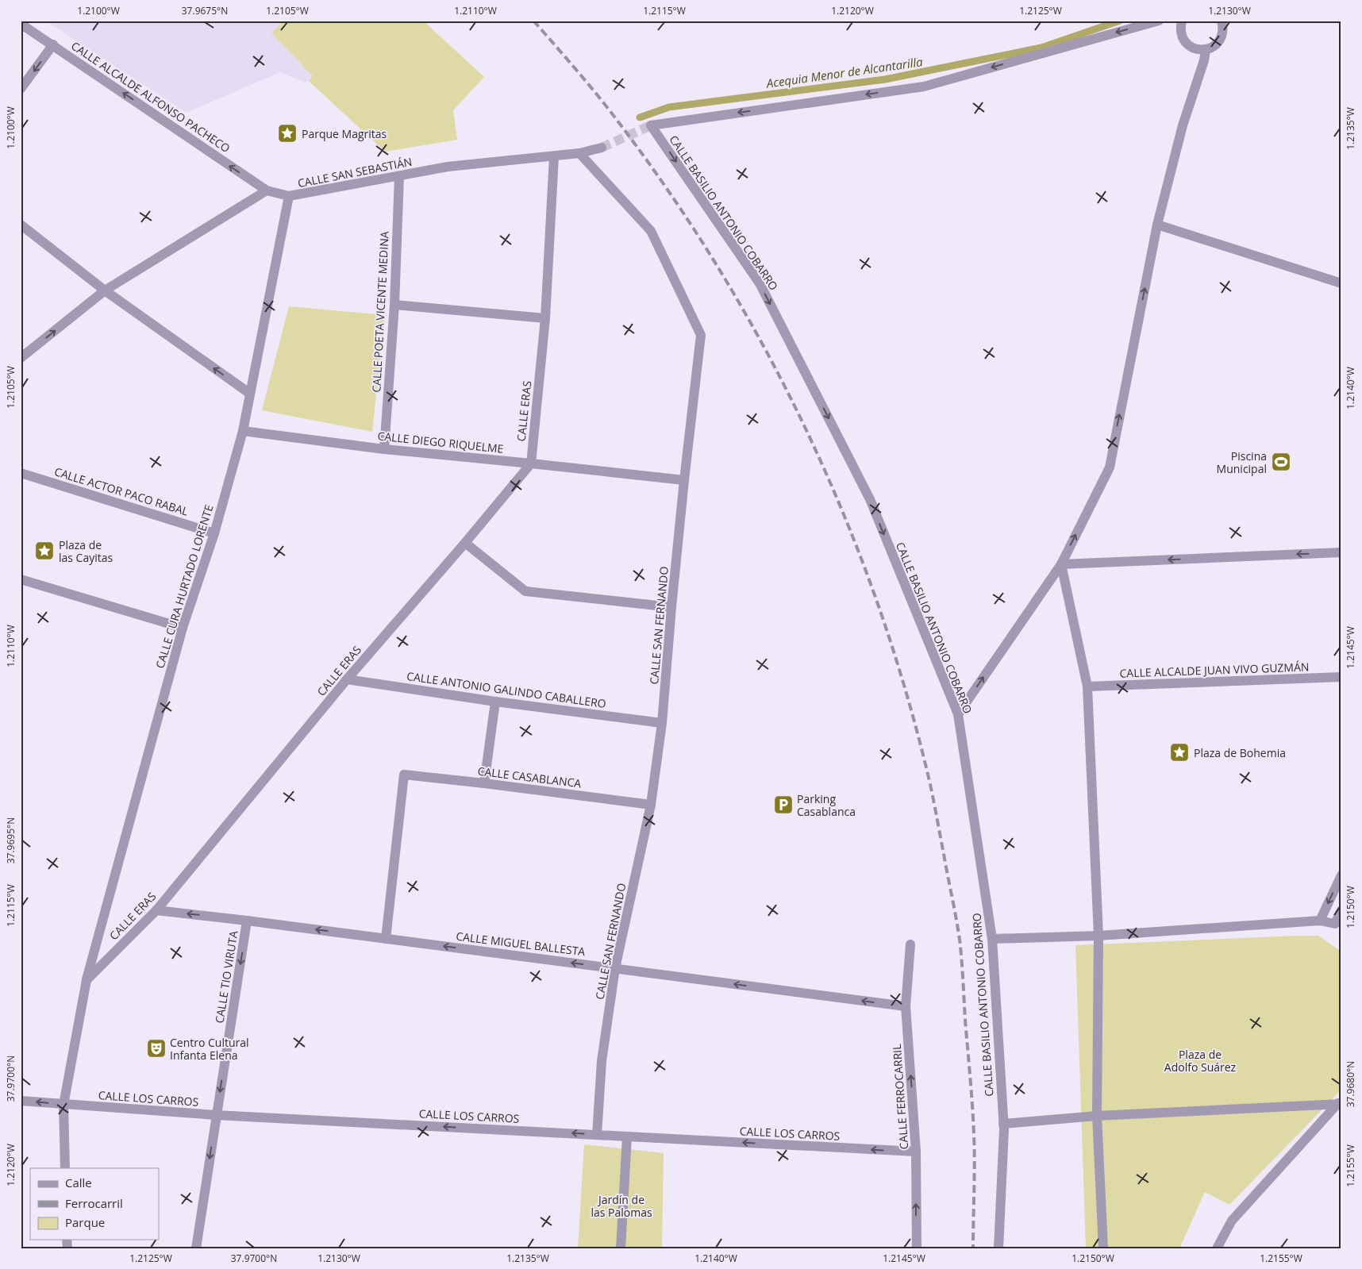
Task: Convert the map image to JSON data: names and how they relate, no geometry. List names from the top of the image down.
{
  "streets": {
    "street": [
      "CALLE ALCALDE ALFONSO PACHECO",
      "CALLE SAN SEBASTIÁN",
      "CALLE BASILIO ANTONIO COBARRO",
      "CALLE POETA VICENTE MEDINA",
      "CALLE ERAS",
      "CALLE DIEGO RIQUELME",
      "CALLE ACTOR PACO RABAL",
      "CALLE CURA HURTADO LORENTE",
      "CALLE SAN FERNANDO",
      "CALLE ALCALDE JUAN VIVO GUZMÁN",
      "CALLE ANTONIO GALINDO CABALLERO",
      "CALLE CASABLANCA",
      "CALLE MIGUEL BALLESTA",
      "CALLE TIO VIRUTA",
      "CALLE FERROCARRIL",
      "CALLE LOS CARROS"
    ]
  },
  "crossings": [
    ["CALLE ALCALDE ALFONSO PACHECO", "CALLE SAN SEBASTIÁN"],
    ["CALLE SAN SEBASTIÁN", "CALLE POETA VICENTE MEDINA"],
    ["CALLE SAN SEBASTIÁN", "CALLE ERAS"],
    ["CALLE SAN SEBASTIÁN", "CALLE CURA HURTADO LORENTE"],
    ["CALLE SAN SEBASTIÁN", "CALLE SAN FERNANDO"],
    ["CALLE POETA VICENTE MEDINA", "CALLE DIEGO RIQUELME"],
    ["CALLE ERAS", "CALLE DIEGO RIQUELME"],
    ["CALLE ERAS", "CALLE CURA HURTADO LORENTE"],
    ["CALLE ERAS", "CALLE ANTONIO GALINDO CABALLERO"],
    ["CALLE ERAS", "CALLE MIGUEL BALLESTA"],
    ["CALLE DIEGO RIQUELME", "CALLE CURA HURTADO LORENTE"],
    ["CALLE DIEGO RIQUELME", "CALLE SAN FERNANDO"],
    ["CALLE ACTOR PACO RABAL", "CALLE CURA HURTADO LORENTE"],
    ["CALLE SAN FERNANDO", "CALLE ANTONIO GALINDO CABALLERO"],
    ["CALLE SAN FERNANDO", "CALLE CASABLANCA"],
    ["CALLE SAN FERNANDO", "CALLE MIGUEL BALLESTA"],
    ["CALLE SAN FERNANDO", "CALLE LOS CARROS"],
    ["CALLE CASABLANCA", "CALLE MIGUEL BALLESTA"],
    ["CALLE MIGUEL BALLESTA", "CALLE TIO VIRUTA"],
    ["CALLE MIGUEL BALLESTA", "CALLE FERROCARRIL"],
    ["CALLE TIO VIRUTA", "CALLE LOS CARROS"],
    ["CALLE FERROCARRIL", "CALLE LOS CARROS"]
  ],
  "one_way": [
    "CALLE ALCALDE ALFONSO PACHECO",
    "CALLE MIGUEL BALLESTA",
    "CALLE TIO VIRUTA",
    "CALLE FERROCARRIL",
    "CALLE LOS CARROS"
  ],
  "water": ["Acequia Menor de Alcantarilla"],
  "parks": ["Plaza de Adolfo Suárez", "Jardín de las Palomas"],
  "places": {
    "place": ["Parque Magritas", "Plaza de las Cayitas", "Plaza de Bohemia"],
    "sports": ["Piscina Municipal"],
    "parking": ["Parking Casablanca"],
    "theatre": ["Centro Cultural Infanta Elena"]
  },
  "legend": ["Calle", "Ferrocarril", "Parque"],
  "coordinates": [
    "1.2100°W",
    "37.9675°N",
    "1.2105°W",
    "1.2110°W",
    "1.2115°W",
    "1.2120°W",
    "1.2125°W",
    "1.2130°W",
    "1.2135°W",
    "1.2140°W",
    "1.2145°W",
    "37.9695°N",
    "1.2150°W",
    "37.9700°N",
    "37.9680°N",
    "1.2155°W"
  ]
}
